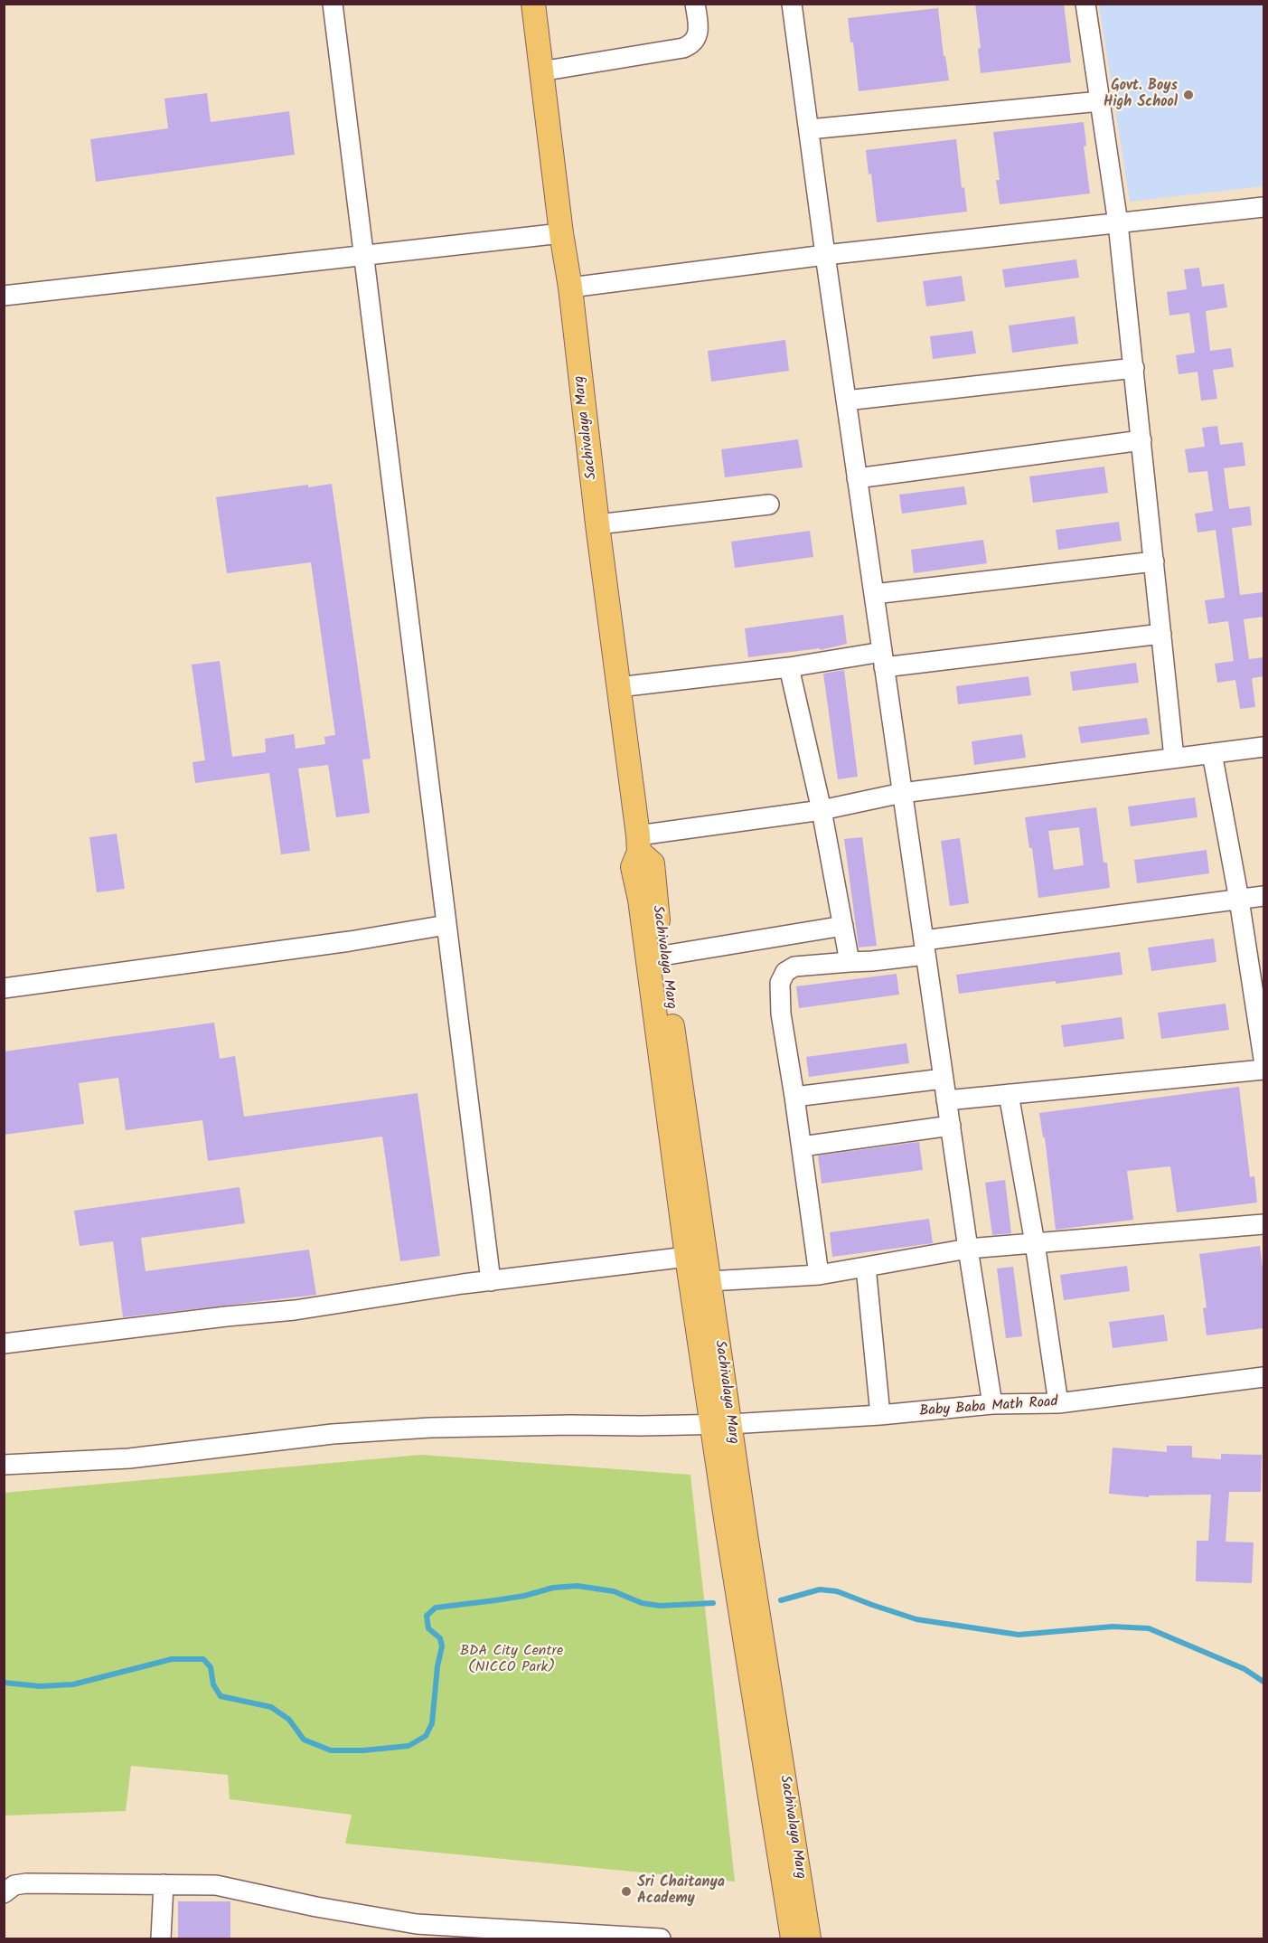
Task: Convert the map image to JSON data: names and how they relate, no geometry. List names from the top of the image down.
{
  "streets": {
    "main road": ["Sachivalaya Marg"],
    "street": ["Baby Baba Math Road"]
  },
  "crossings": [
    ["Sachivalaya Marg", "Baby Baba Math Road"]
  ],
  "parks": ["BDA City Centre (NICCO Park)"],
  "places": ["Govt. Boys High School", "Sri Chaitanya Academy"]
}
